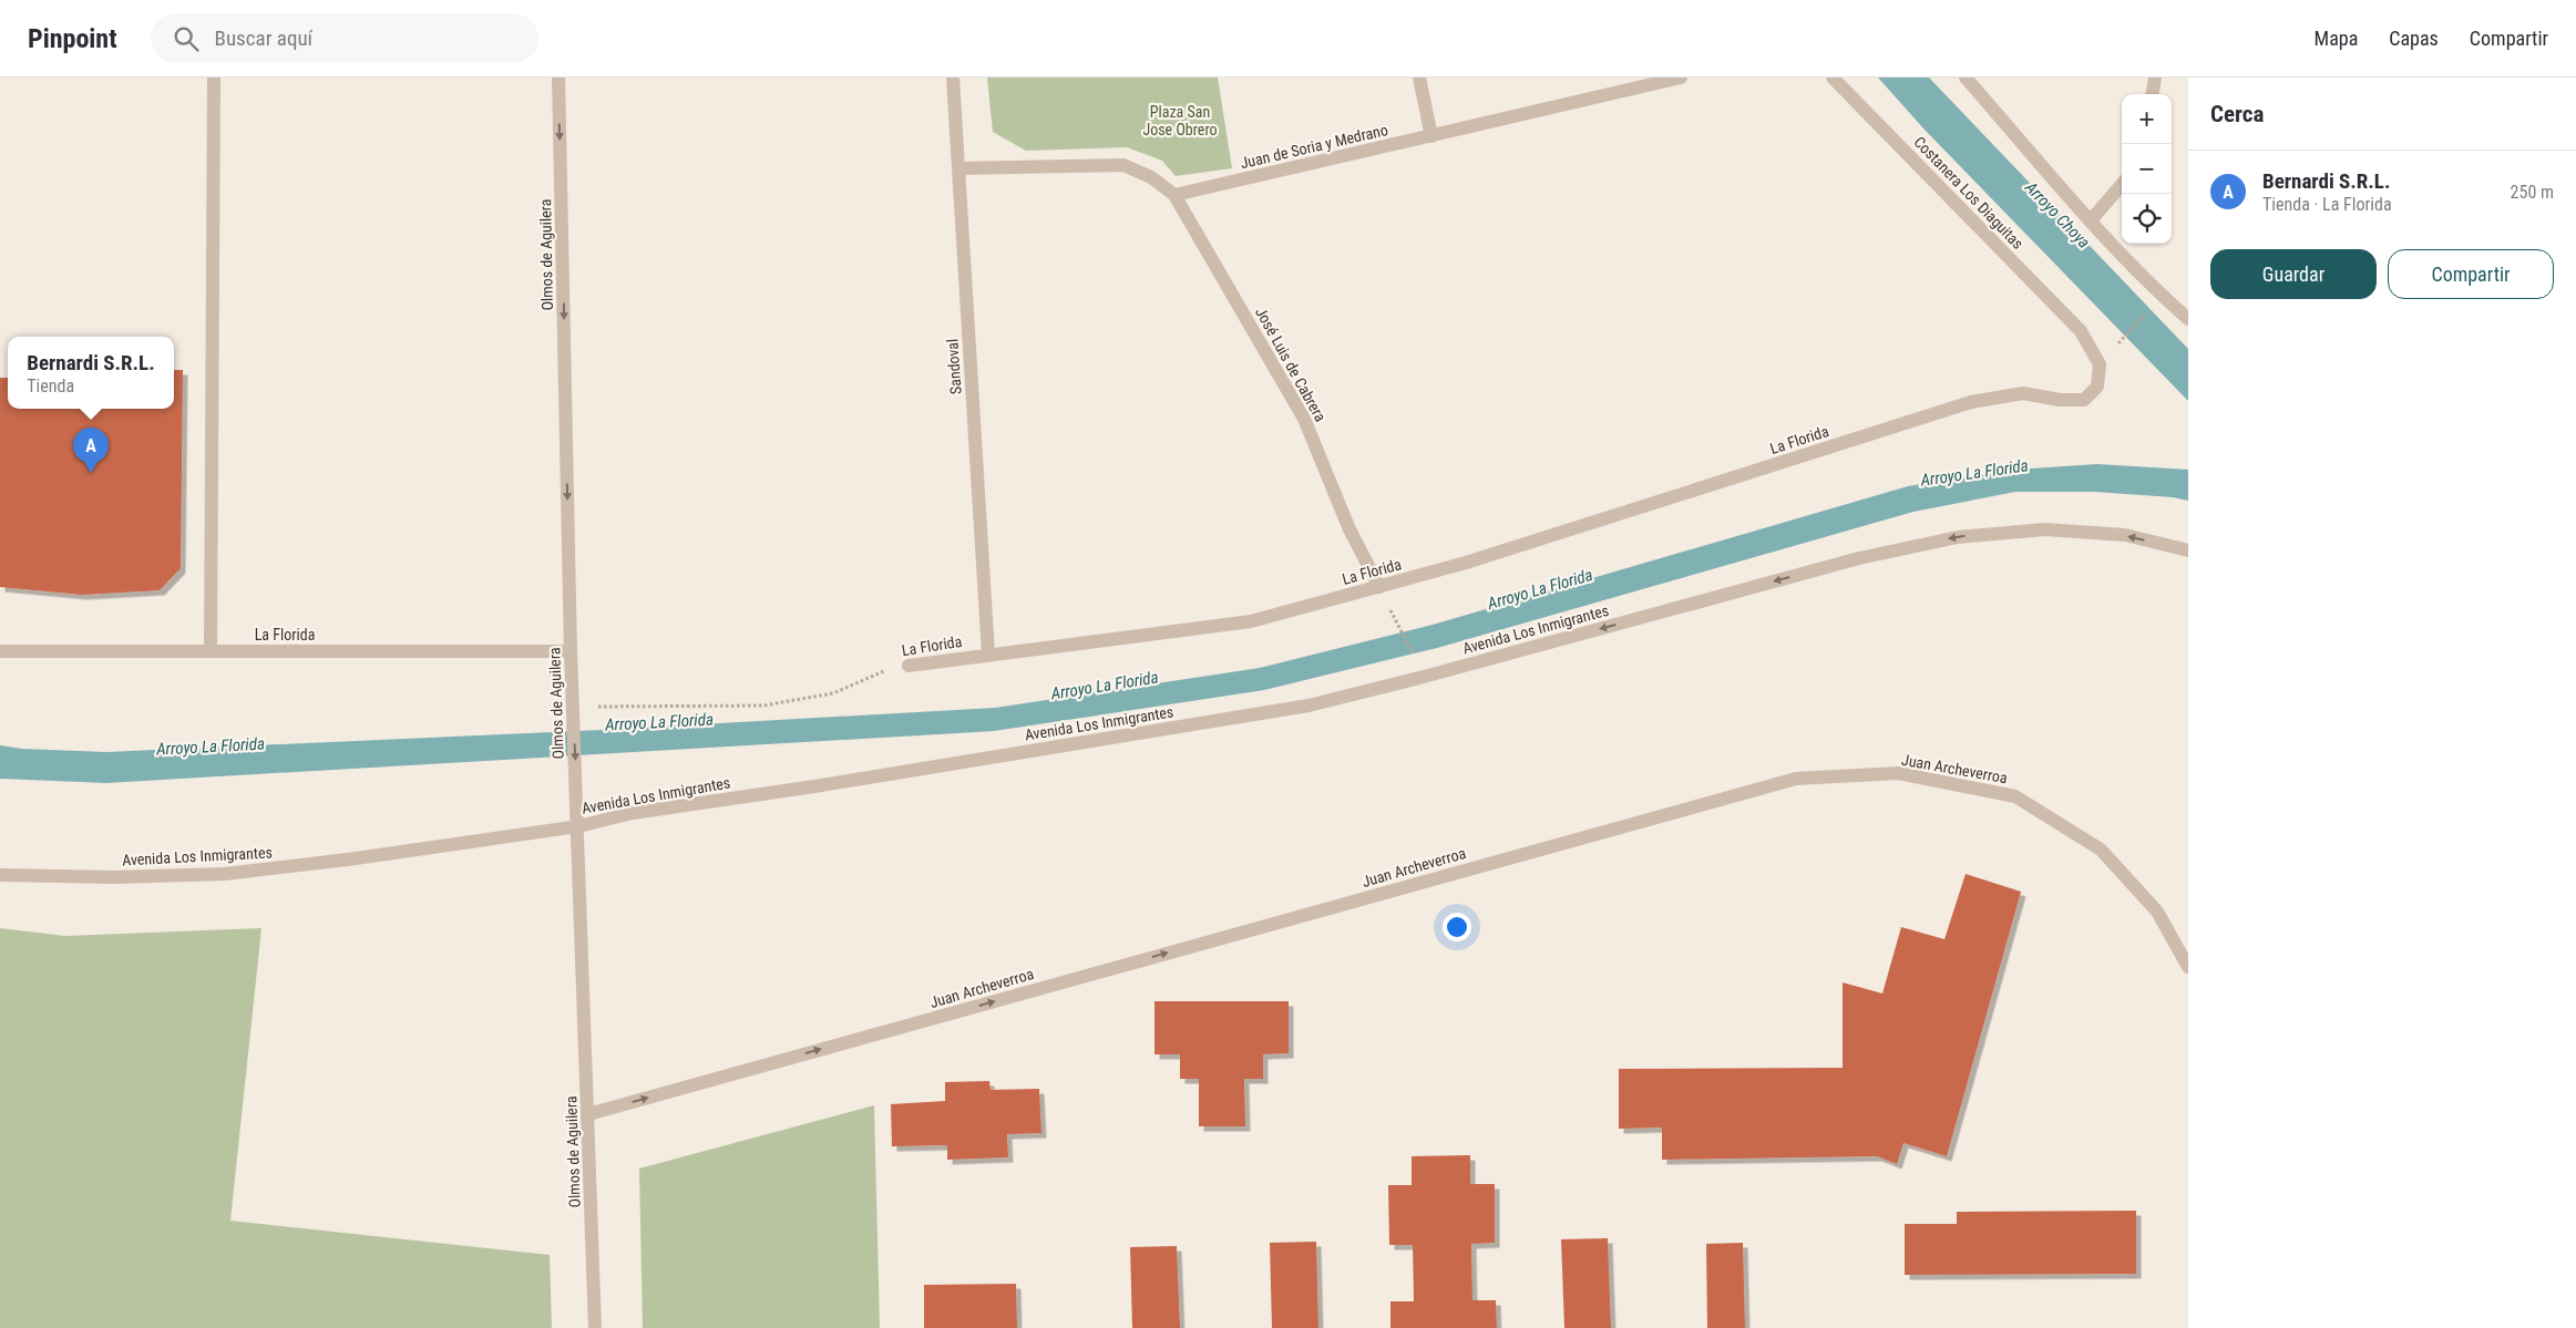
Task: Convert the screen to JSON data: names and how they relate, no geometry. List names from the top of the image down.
{
  "streets": {
    "street": [
      "Juan de Soria y Medrano",
      "Costanera Los Diaguitas",
      "Olmos de Aguilera",
      "José Luis de Cabrera",
      "Sandoval",
      "La Florida",
      "Avenida Los Inmigrantes",
      "Juan Archeverroa"
    ]
  },
  "crossings": [
    ["Juan de Soria y Medrano", "José Luis de Cabrera"],
    ["Costanera Los Diaguitas", "La Florida"],
    ["Olmos de Aguilera", "La Florida"],
    ["Olmos de Aguilera", "Avenida Los Inmigrantes"],
    ["Olmos de Aguilera", "Juan Archeverroa"],
    ["José Luis de Cabrera", "La Florida"],
    ["Sandoval", "La Florida"]
  ],
  "one_way": ["Olmos de Aguilera", "Juan Archeverroa"],
  "water": ["Arroyo Choya", "Arroyo La Florida"],
  "parks": ["Plaza San Jose Obrero"],
  "page": {
    "header": "Pinpoint",
    "search": "Buscar aquí",
    "nav": ["Mapa", "Capas", "Compartir"],
    "heading": "Cerca",
    "map_buttons": ["+", "−"],
    "list": [
      {
        "mark": "A",
        "name": "Bernardi S.R.L.",
        "note": "Tienda · La Florida",
        "value": "250 m"
      }
    ],
    "buttons": ["Guardar", "Compartir"],
    "popup": ["Bernardi S.R.L.", "Tienda"],
    "pins": "A"
  }
}
